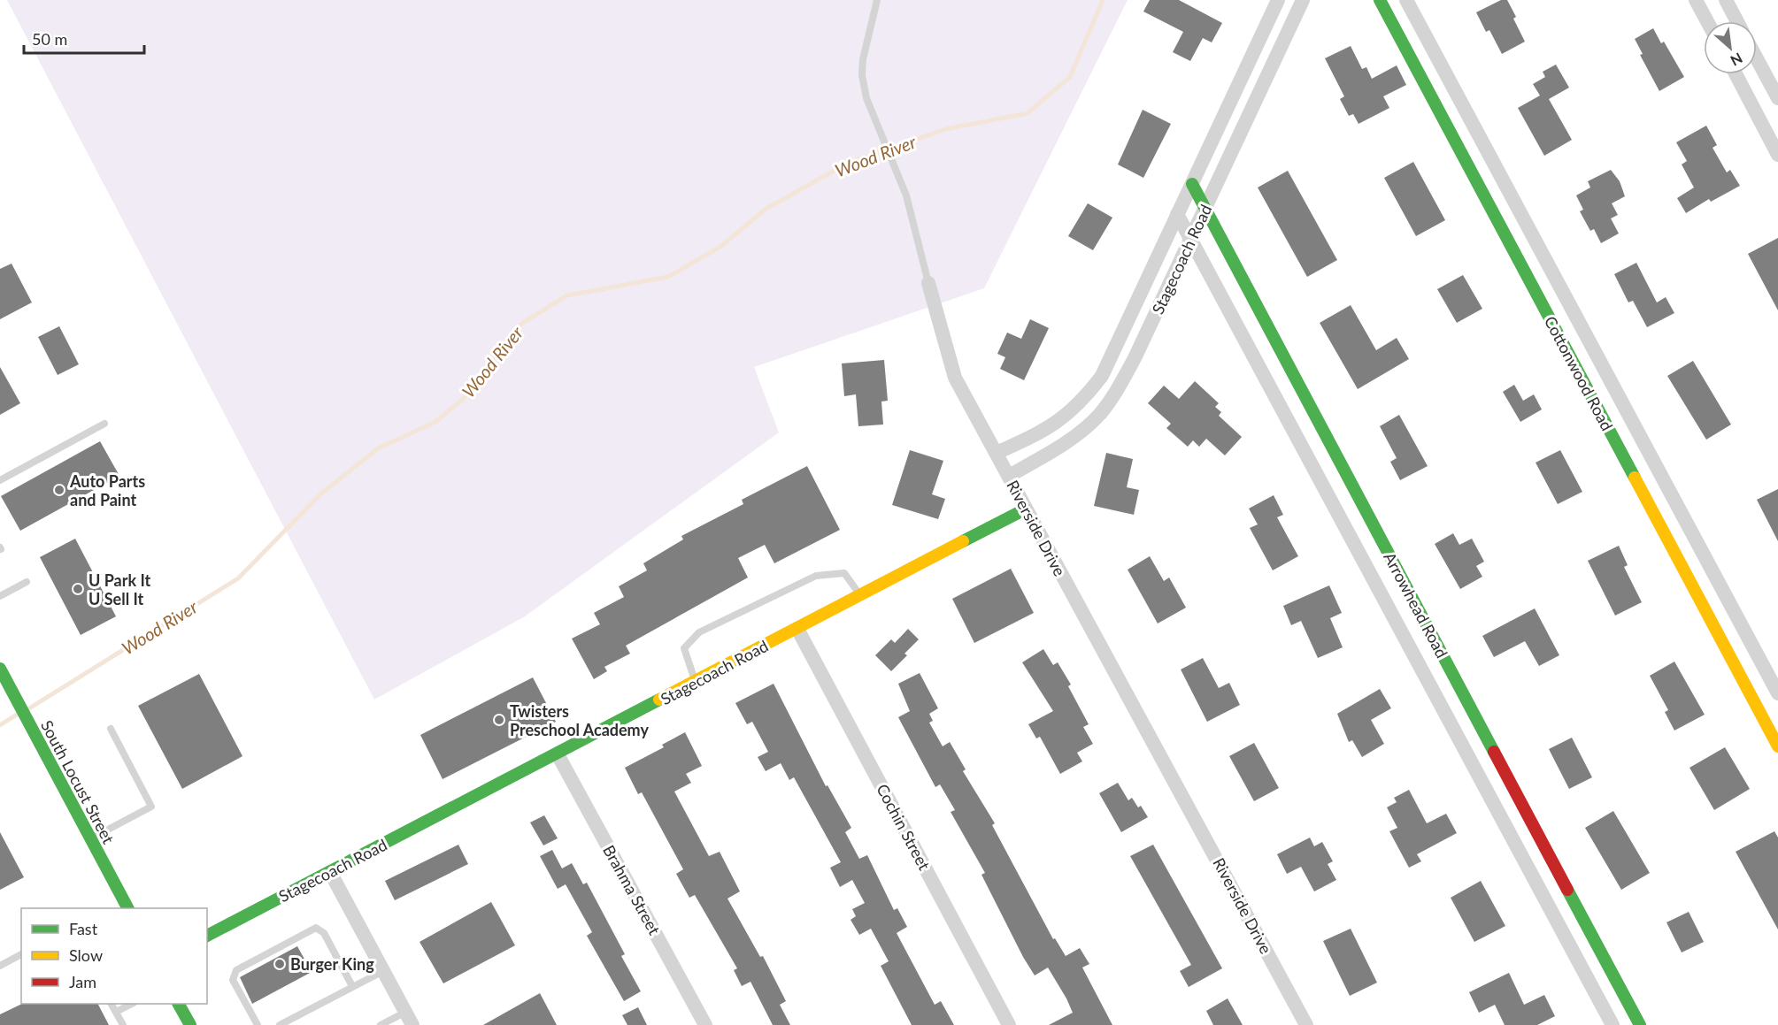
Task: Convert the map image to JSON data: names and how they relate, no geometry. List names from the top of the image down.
{
  "streets": {
    "street": [
      "Stagecoach Road",
      "Cottonwood Road",
      "Riverside Drive",
      "Arrowhead Road",
      "South Locust Street",
      "Cochin Street",
      "Brahma Street"
    ]
  },
  "crossings": [
    ["Stagecoach Road", "Riverside Drive"],
    ["Stagecoach Road", "Arrowhead Road"],
    ["Stagecoach Road", "Cochin Street"],
    ["Stagecoach Road", "Brahma Street"]
  ],
  "water": ["Wood River"],
  "places": [
    "Auto Parts and Paint",
    "U Park It U Sell It",
    "Twisters Preschool Academy",
    "Burger King"
  ],
  "legend": ["Fast", "Slow", "Jam"],
  "scale_bar": "50 m",
  "north": "bottom right"
}
